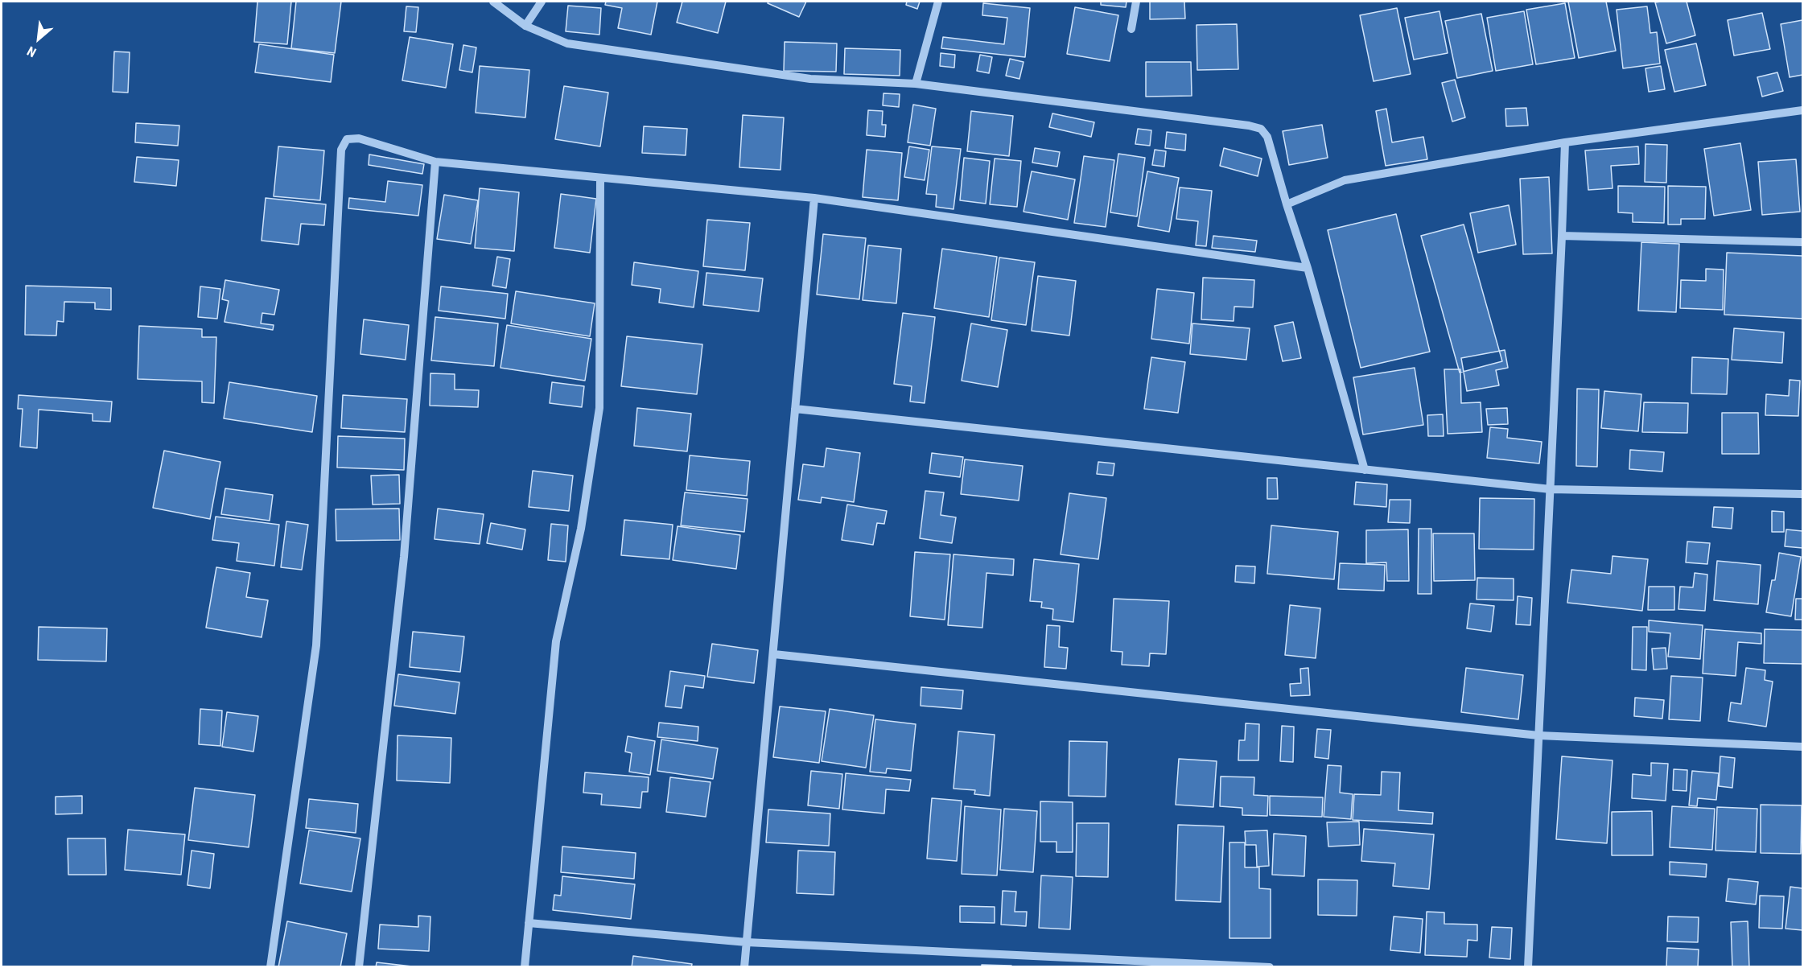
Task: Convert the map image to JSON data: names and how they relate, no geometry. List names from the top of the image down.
{
  "north": "bottom left"
}
